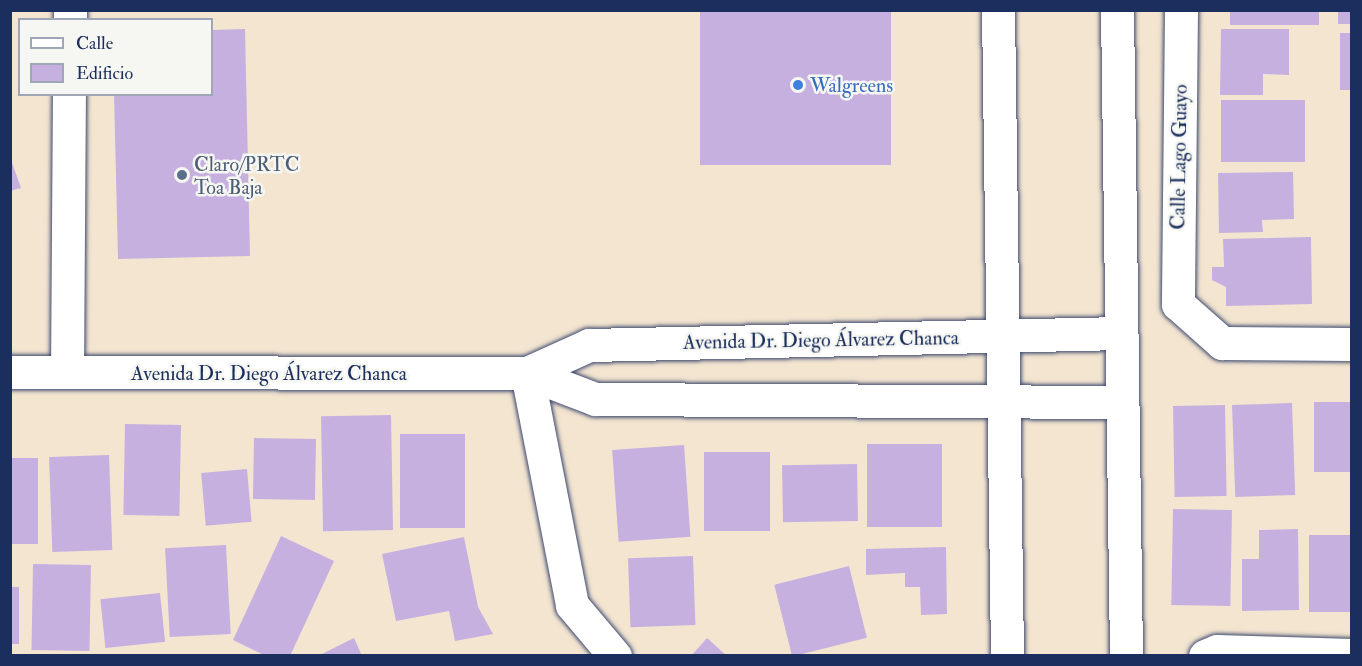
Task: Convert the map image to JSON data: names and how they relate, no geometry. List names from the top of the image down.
{
  "streets": {
    "street": ["Calle Lago Guayo", "Avenida Dr. Diego Álvarez Chanca"]
  },
  "places": ["Walgreens", "Claro/PRTC Toa Baja"],
  "legend": ["Calle", "Edificio"]
}
